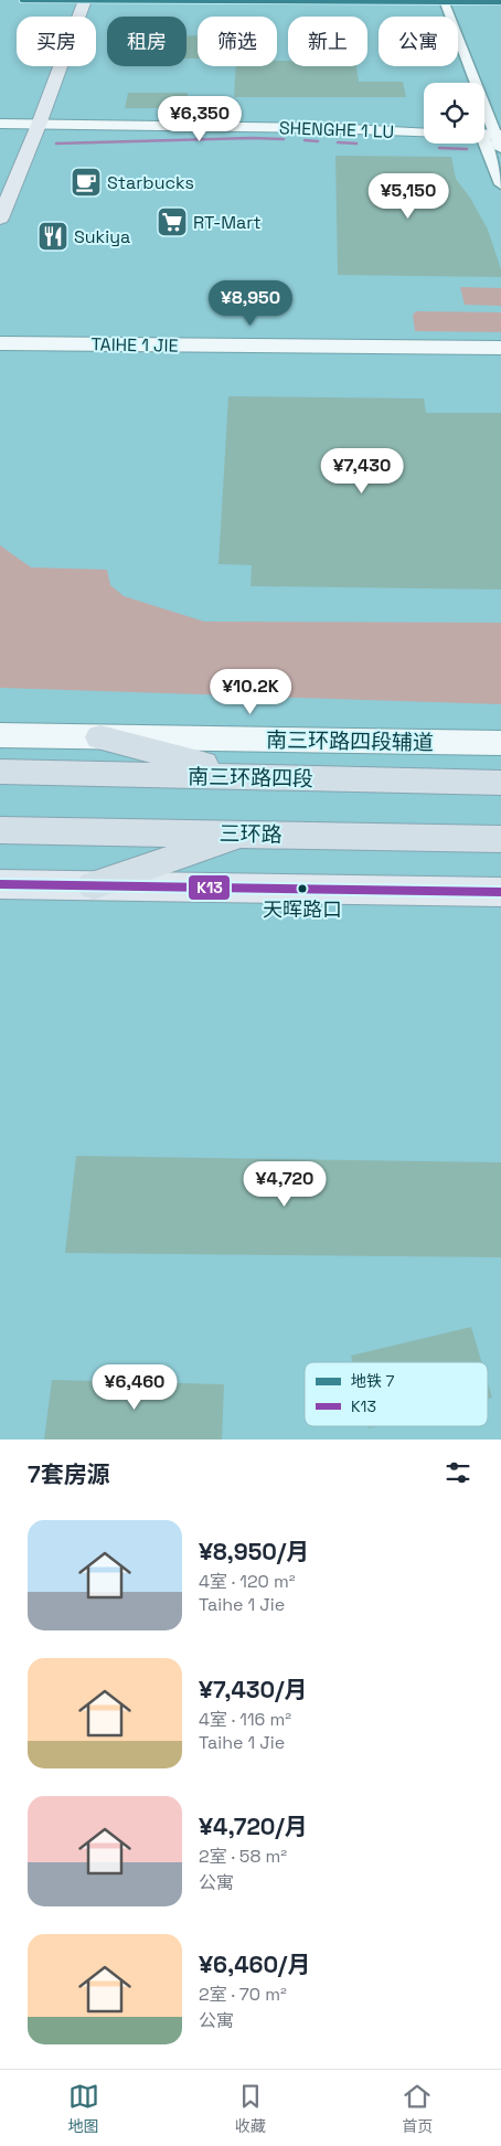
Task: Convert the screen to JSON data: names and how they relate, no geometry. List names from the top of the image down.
{
  "streets": {
    "highway": ["南三环路四段", "三环路"],
    "main road": ["SHENGHE 1 LU", "TAIHE 1 JIE", "南三环路四段辅道"]
  },
  "places": {
    "cafe": ["Starbucks"],
    "supermarket": ["RT-Mart"],
    "restaurant": ["Sukiya"],
    "other": ["天晖路口"]
  },
  "lines": ["metro line 7", "transit line K13"],
  "legend": ["地铁 7", "K13"],
  "page": {
    "chip": [
      "买房",
      "租房",
      "筛选",
      "新上",
      "公寓"
    ],
    "price": [
      "¥6,350",
      "¥5,150",
      "¥8,950",
      "¥7,430",
      "¥10.2K",
      "¥4,720",
      "¥6,460"
    ],
    "heading": "7套房源",
    "list": [
      {
        "name": "¥8,950/月",
        "note": "4室 · 120 m² · Taihe 1 Jie"
      },
      {
        "name": "¥7,430/月",
        "note": "4室 · 116 m² · Taihe 1 Jie"
      },
      {
        "name": "¥4,720/月",
        "note": "2室 · 58 m² · 公寓"
      },
      {
        "name": "¥6,460/月",
        "note": "2室 · 70 m² · 公寓"
      }
    ],
    "tabs": ["地图", "收藏", "首页"]
  }
}
